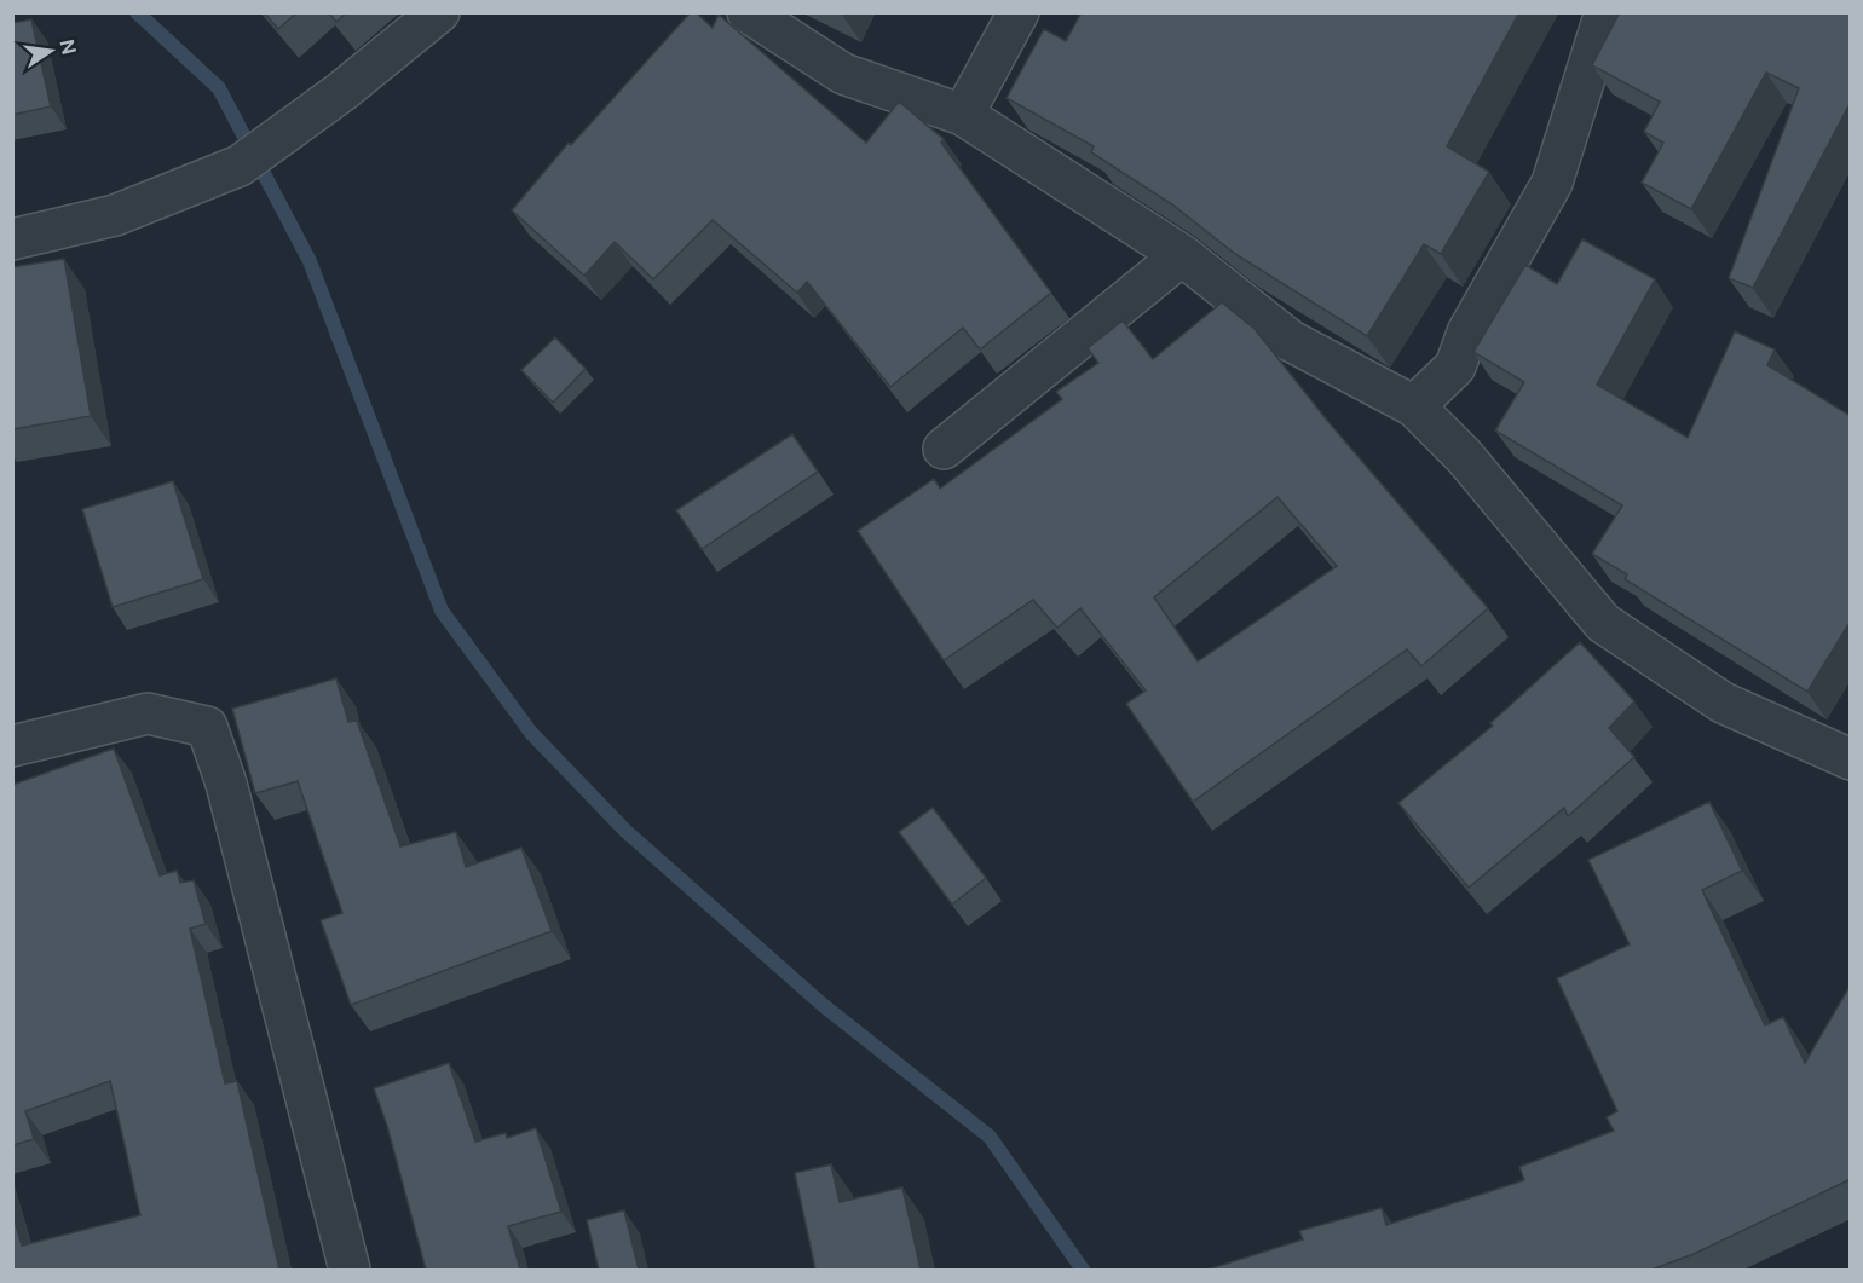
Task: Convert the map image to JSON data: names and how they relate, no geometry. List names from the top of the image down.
{
  "north": "right"
}
